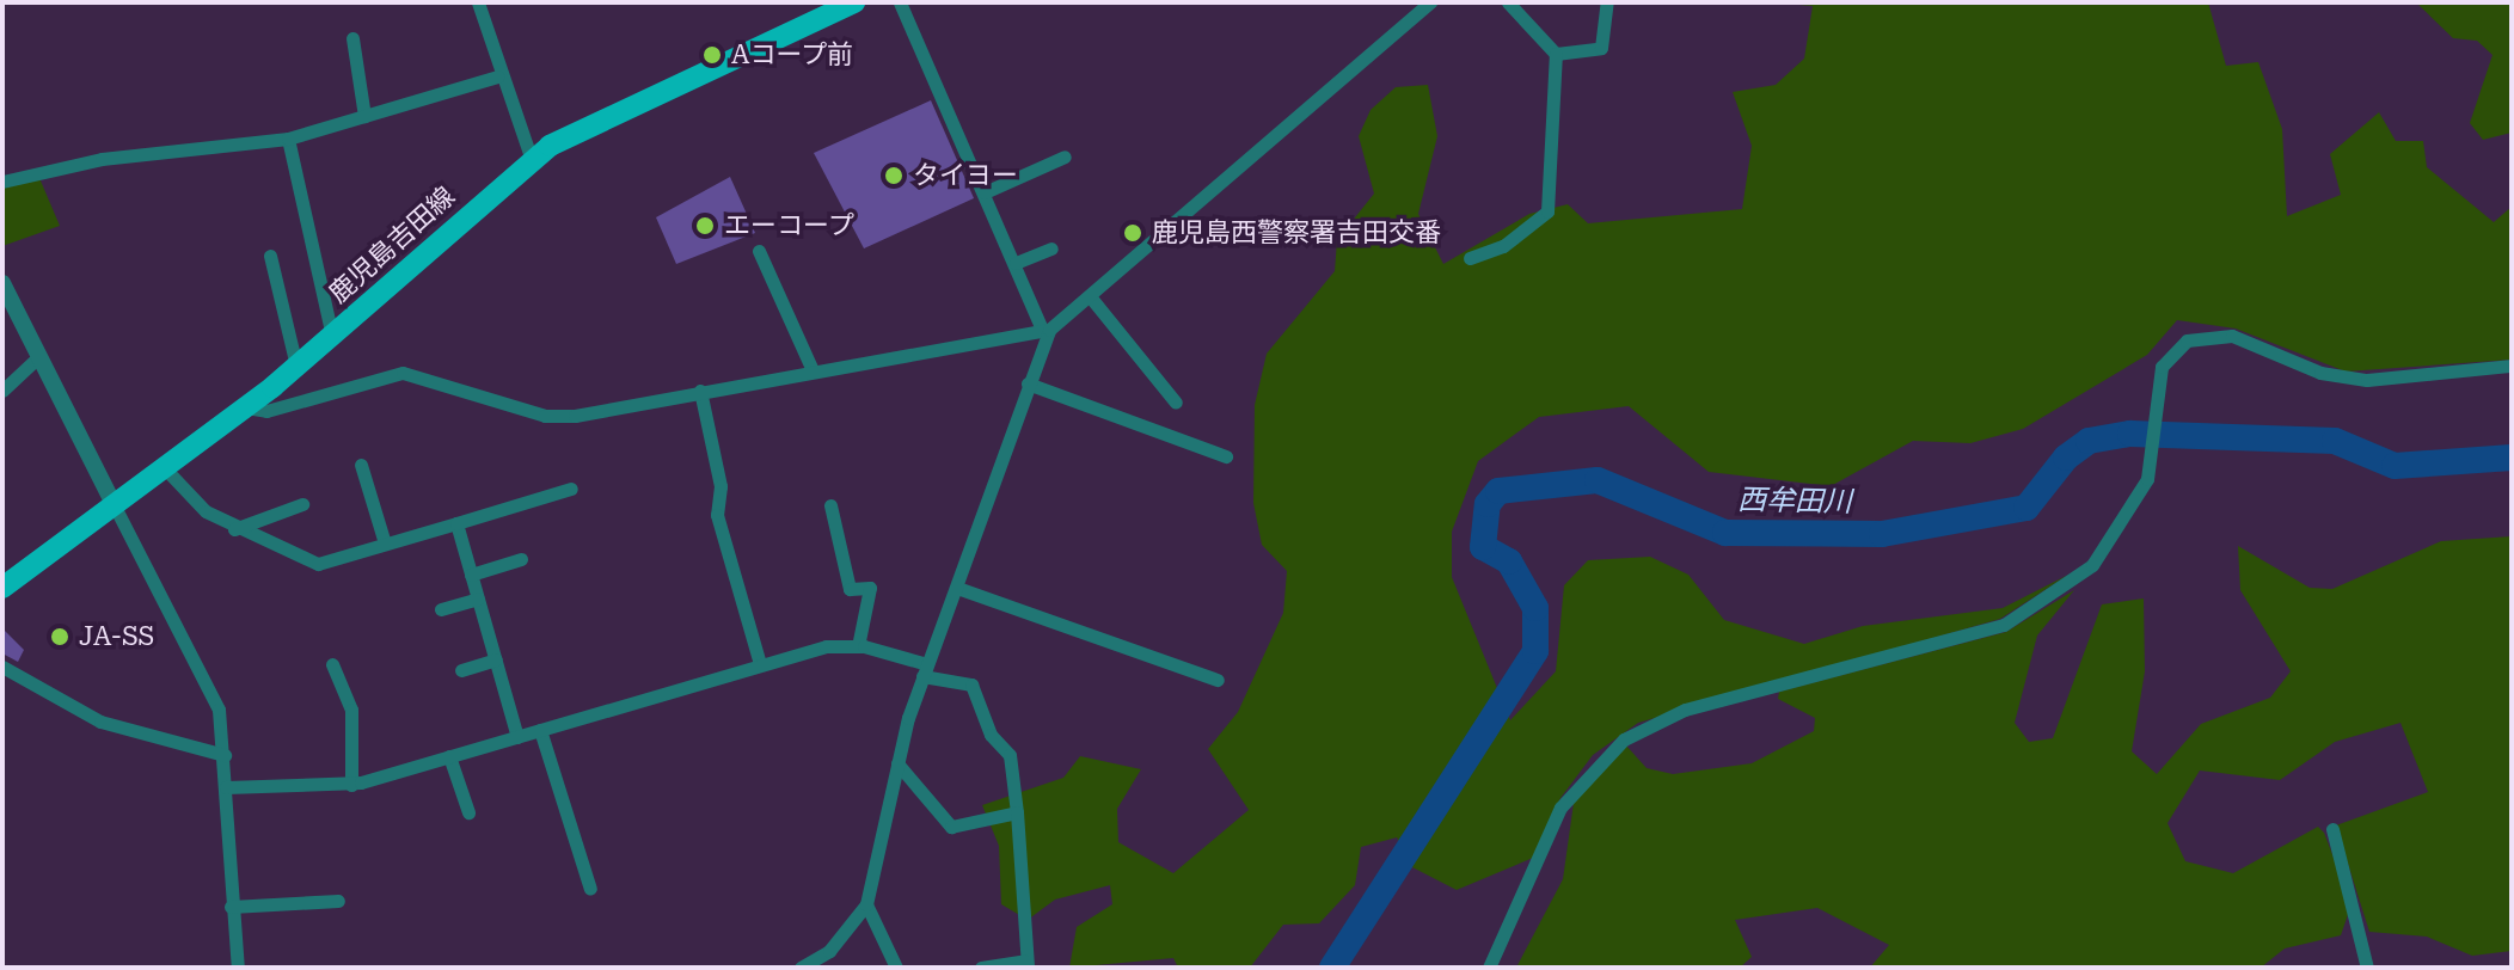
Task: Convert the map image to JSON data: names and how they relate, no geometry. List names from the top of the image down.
{
  "streets": {
    "main road": ["鹿児島吉田線"]
  },
  "water": ["西牟田川"],
  "places": [
    "Aコープ前",
    "タイヨー",
    "エーコープ",
    "鹿児島西警察署吉田交番",
    "JA-SS"
  ]
}
